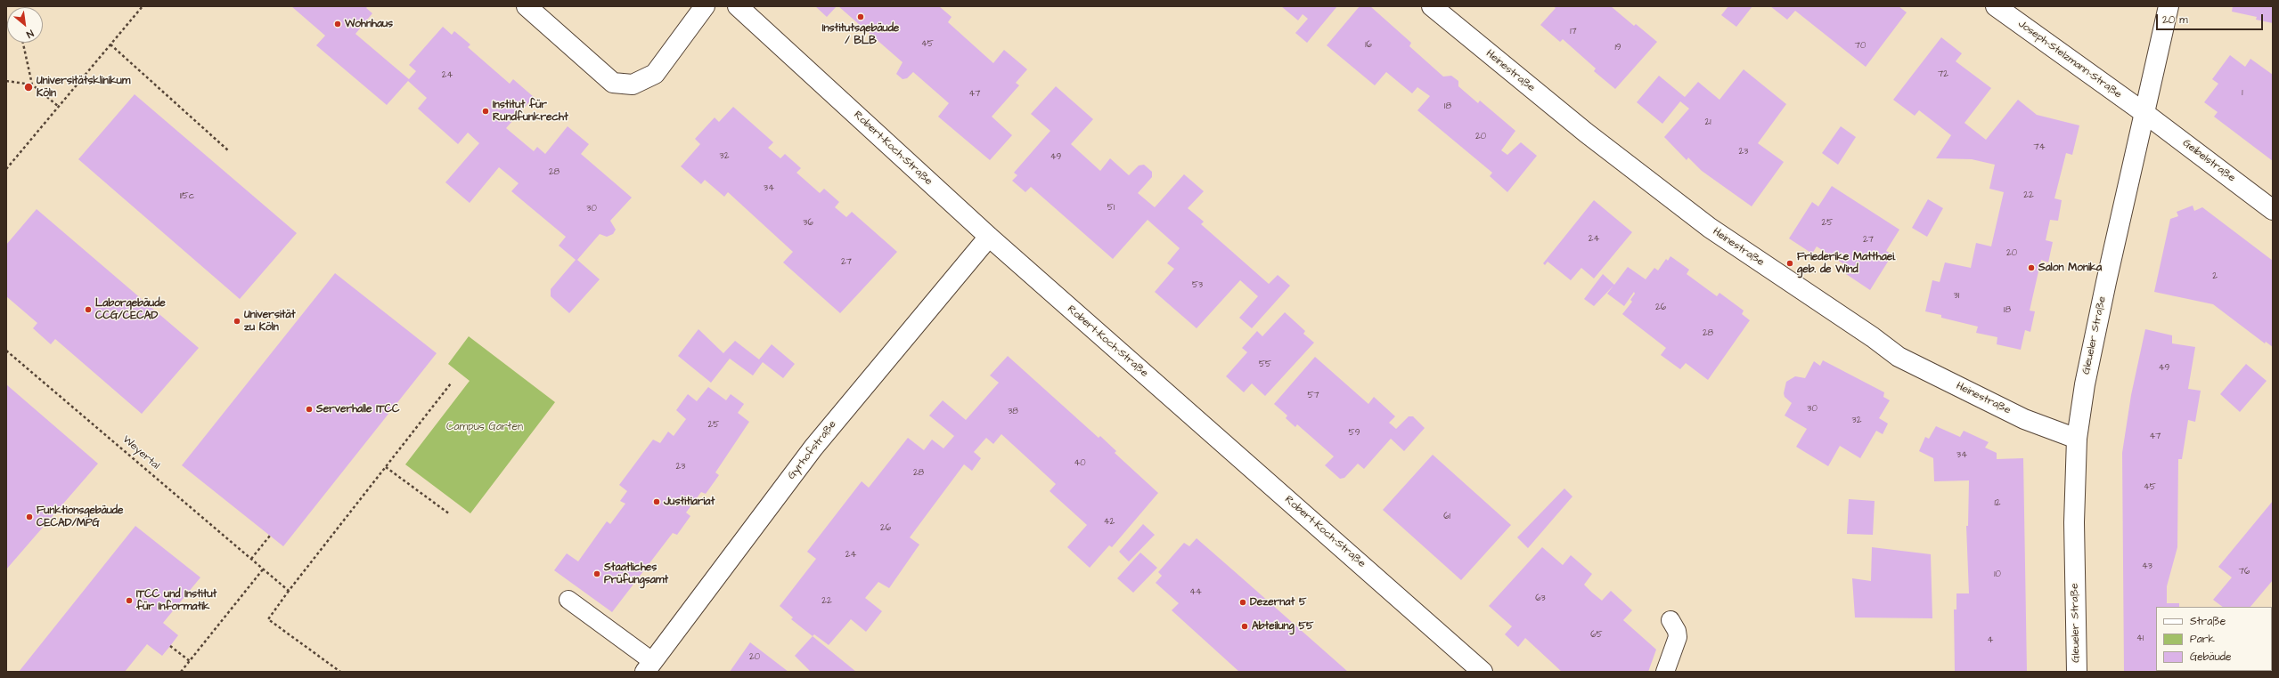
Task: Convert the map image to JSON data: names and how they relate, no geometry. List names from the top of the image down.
{
  "streets": {
    "street": [
      "Joseph-Stelzmann-Straße",
      "Heinestraße",
      "Robert-Koch-Straße",
      "Geibelstraße",
      "Gleueler Straße",
      "Gyrhofstraße"
    ],
    "path": ["Weyertal"]
  },
  "crossings": [
    ["Joseph-Stelzmann-Straße", "Geibelstraße"],
    ["Joseph-Stelzmann-Straße", "Gleueler Straße"],
    ["Heinestraße", "Gleueler Straße"],
    ["Robert-Koch-Straße", "Gyrhofstraße"],
    ["Geibelstraße", "Gleueler Straße"]
  ],
  "parks": ["Campus Garten"],
  "places": [
    "Institutsgebäude / BLB",
    "Wohnhaus",
    "Universitätsklinikum Köln",
    "Institut für Rundfunkrecht",
    "Friederike Matthaei. geb. de Wind",
    "Salon Monika",
    "Laborgebäude CCG/CECAD",
    "Universität zu Köln",
    "Serverhalle ITCC",
    "Justitiariat",
    "Funktionsgebäude CECAD/MPG",
    "Staatliches Prüfungsamt",
    "ITCC und Institut für Informatik",
    "Dezernat 5",
    "Abteilung 55"
  ],
  "house_numbers": [
    "17",
    "45",
    "16",
    "70",
    "19",
    "72",
    "24",
    "1",
    "47",
    "18",
    "21",
    "20",
    "74",
    "23",
    "32",
    "49",
    "28",
    "34",
    "22",
    "115c",
    "51",
    "30",
    "36",
    "25",
    "24",
    "27",
    "20",
    "27",
    "2",
    "53",
    "31",
    "26",
    "18",
    "28",
    "55",
    "49",
    "57",
    "30",
    "38",
    "32",
    "25",
    "59",
    "47",
    "34",
    "40",
    "23",
    "28",
    "45",
    "12",
    "61",
    "42",
    "26",
    "24",
    "43",
    "76",
    "10",
    "44",
    "63",
    "22",
    "65",
    "41",
    "4",
    "20"
  ],
  "legend": ["Straße", "Park", "Gebäude"],
  "scale_bar": "20 m",
  "north": "bottom right"
}
